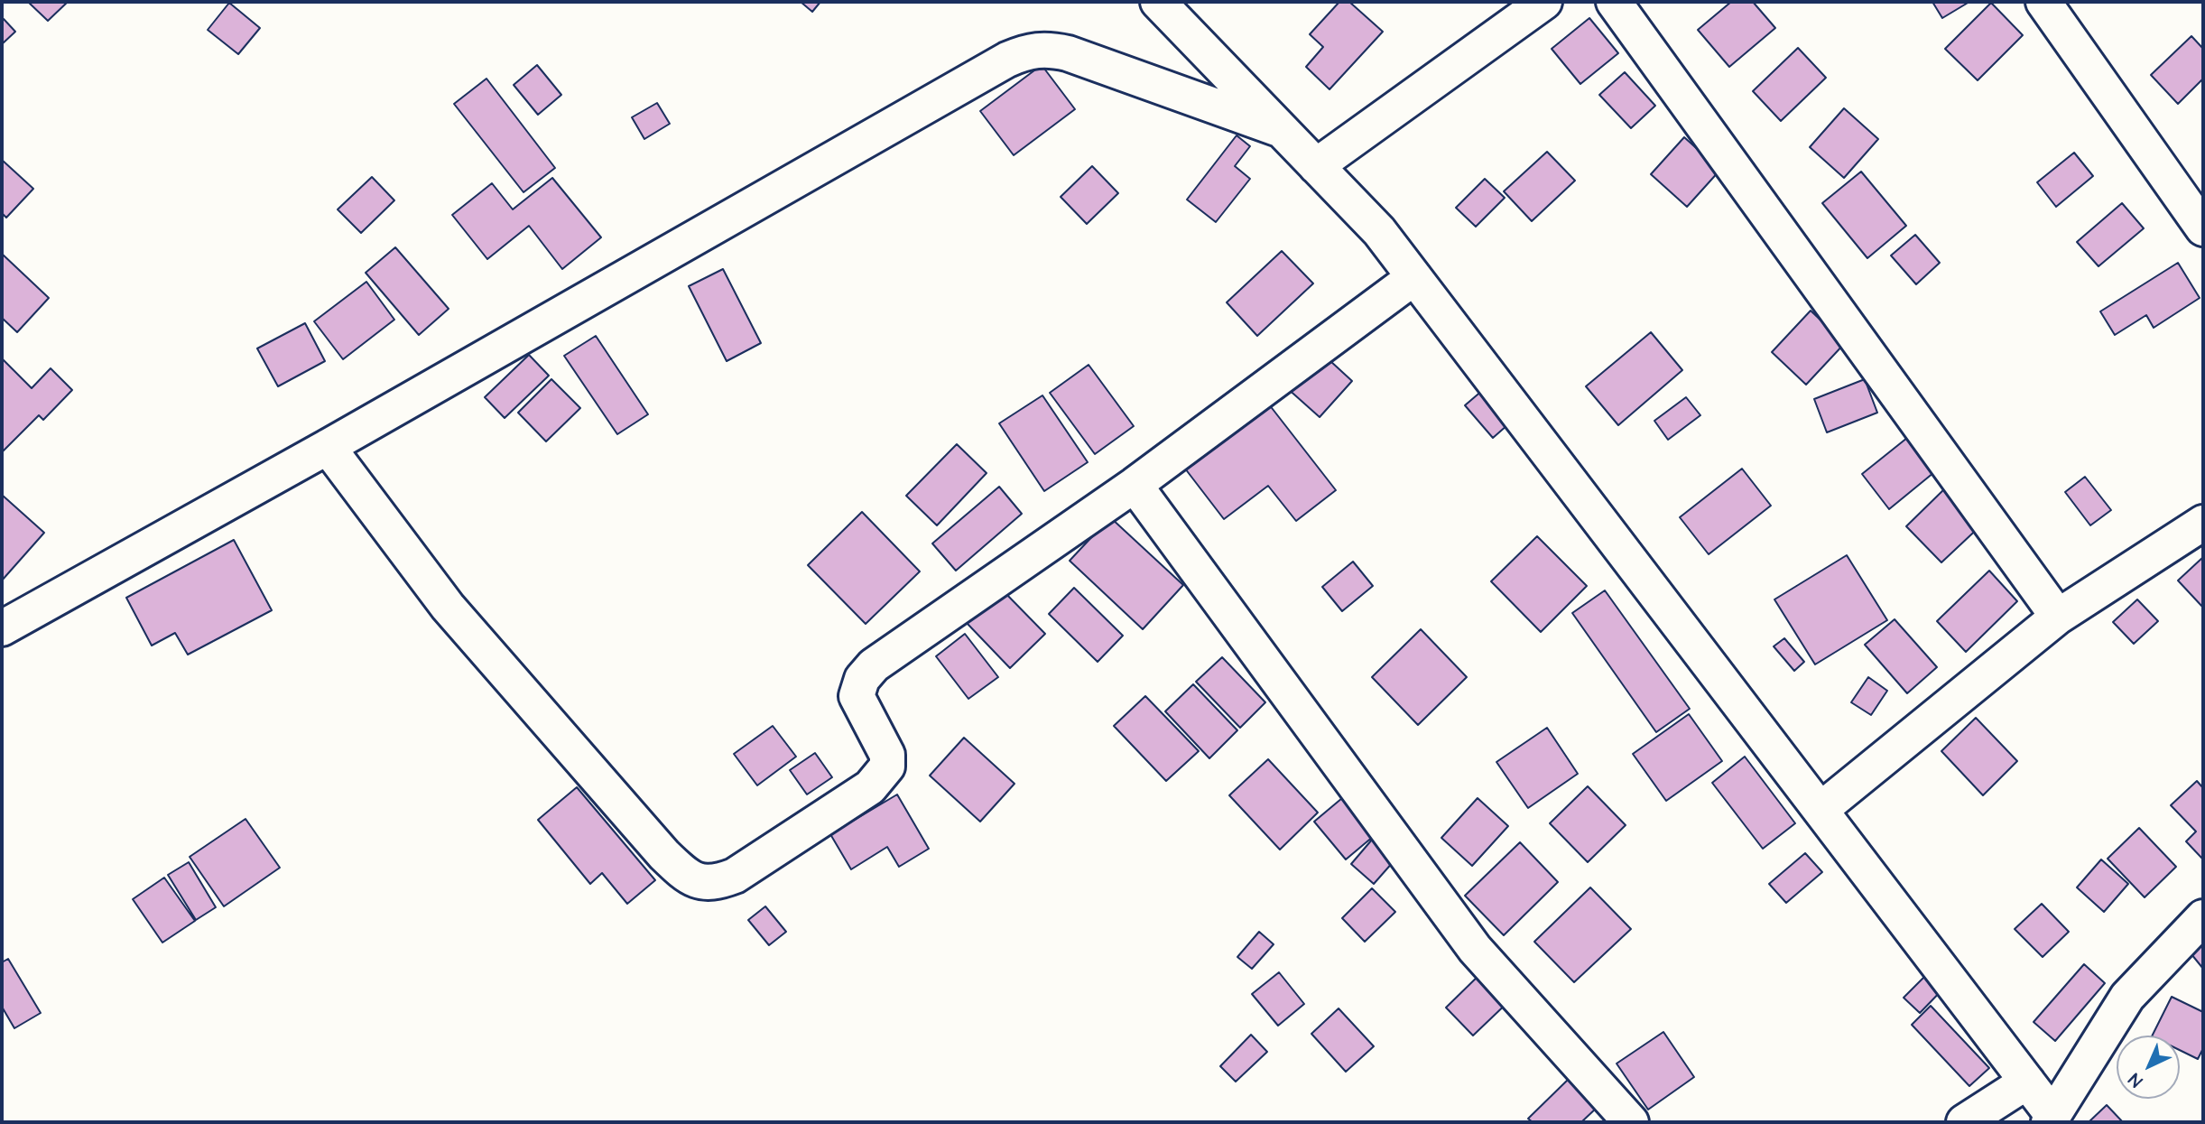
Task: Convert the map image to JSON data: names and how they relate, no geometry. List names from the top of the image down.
{
  "north": "bottom left"
}
